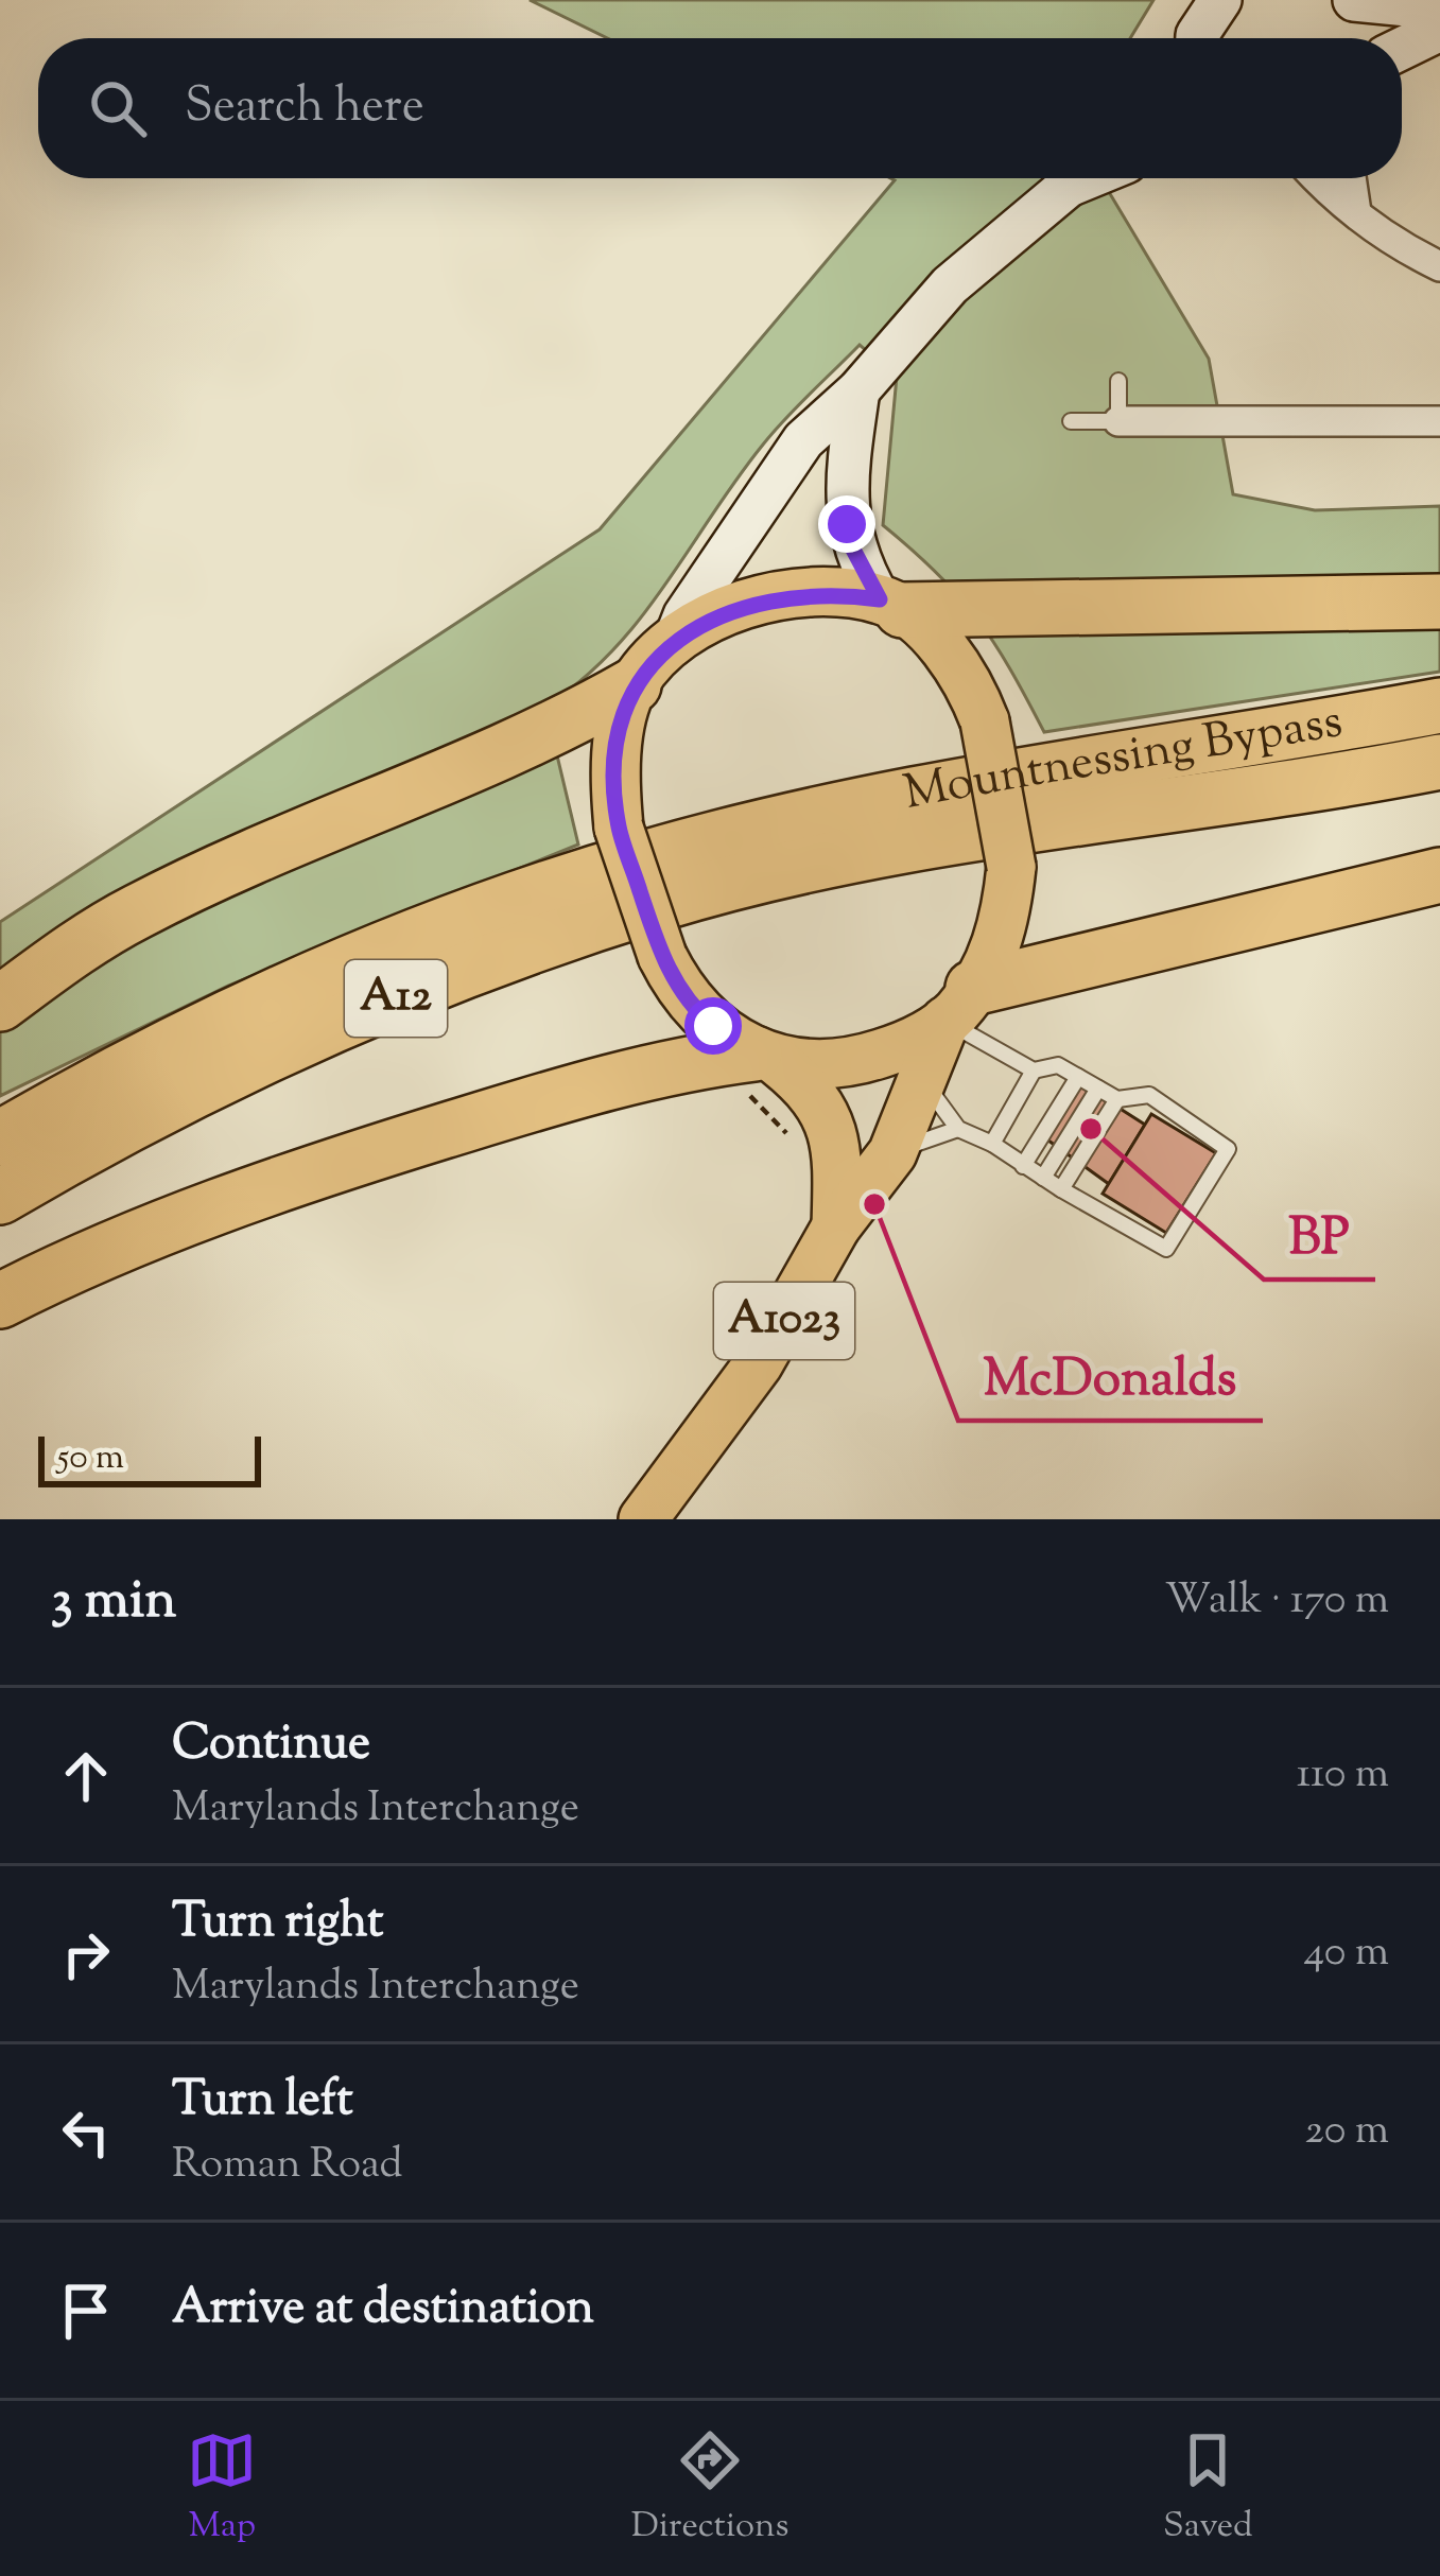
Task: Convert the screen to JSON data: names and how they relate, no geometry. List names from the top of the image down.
{
  "streets": {
    "highway": ["Mountnessing Bypass", "A12"],
    "main road": ["A1023"]
  },
  "crossings": [
    ["Mountnessing Bypass", "A12"]
  ],
  "places": ["BP", "McDonalds"],
  "scale_bar": "50 m",
  "page": {
    "search": "Search here",
    "scale": "50 m",
    "heading": ["3 min", "Walk · 170 m"],
    "list": [
      ["Continue", "Marylands Interchange", "110 m"],
      ["Turn right", "Marylands Interchange", "40 m"],
      ["Turn left", "Roman Road", "20 m"],
      "Arrive at destination"
    ],
    "nav": ["Map", "Directions", "Saved"]
  }
}
